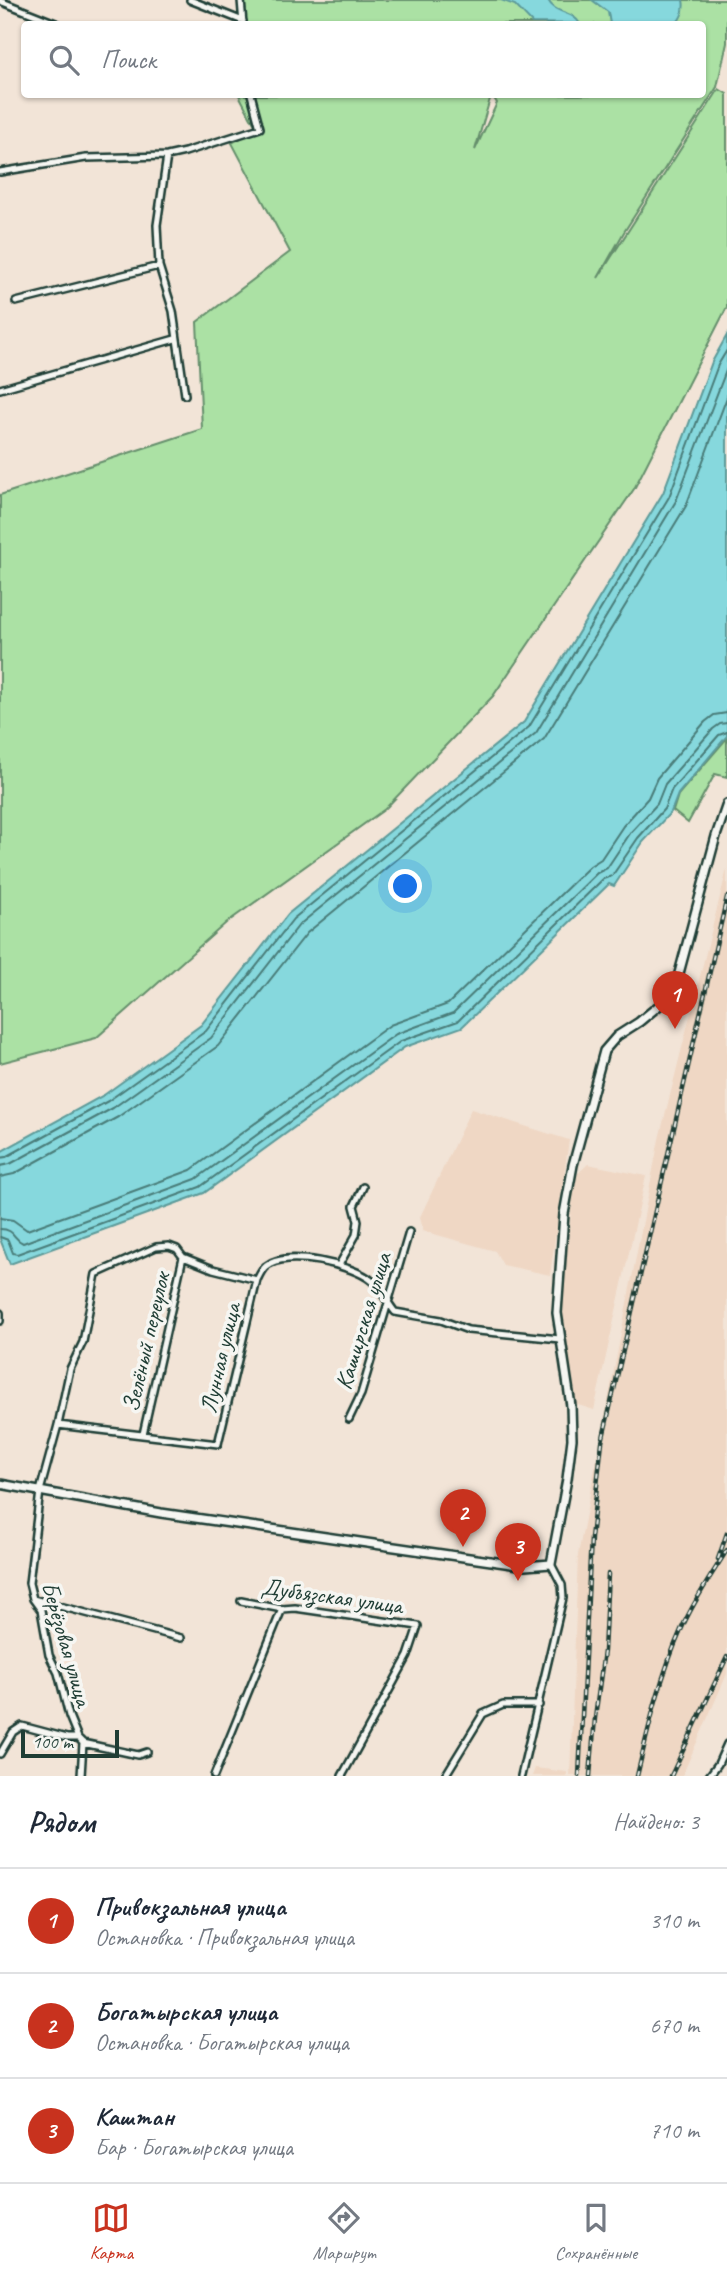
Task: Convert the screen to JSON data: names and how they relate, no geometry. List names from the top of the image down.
{
  "streets": {
    "street": [
      "Каширская улица",
      "Зелёный переулок",
      "Лунная улица",
      "Дубъязская улица",
      "Берёзовая улица"
    ]
  },
  "crossings": [
    ["Зелёный переулок", "Лунная улица"],
    ["Зелёный переулок", "Берёзовая улица"]
  ],
  "scale_bar": "100 m",
  "page": {
    "search": "Поиск",
    "pins": ["1", "2", "3"],
    "scale": "100 m",
    "heading": ["Рядом", "Найдено: 3"],
    "list": [
      {
        "mark": "1",
        "name": "Привокзальная улица",
        "note": "Остановка · Привокзальная улица",
        "value": "310 m"
      },
      {
        "mark": "2",
        "name": "Богатырская улица",
        "note": "Остановка · Богатырская улица",
        "value": "670 m"
      },
      {
        "mark": "3",
        "name": "Каштан",
        "note": "Бар · Богатырская улица",
        "value": "710 m"
      }
    ],
    "nav": ["Карта", "Маршрут", "Сохранённые"]
  }
}
